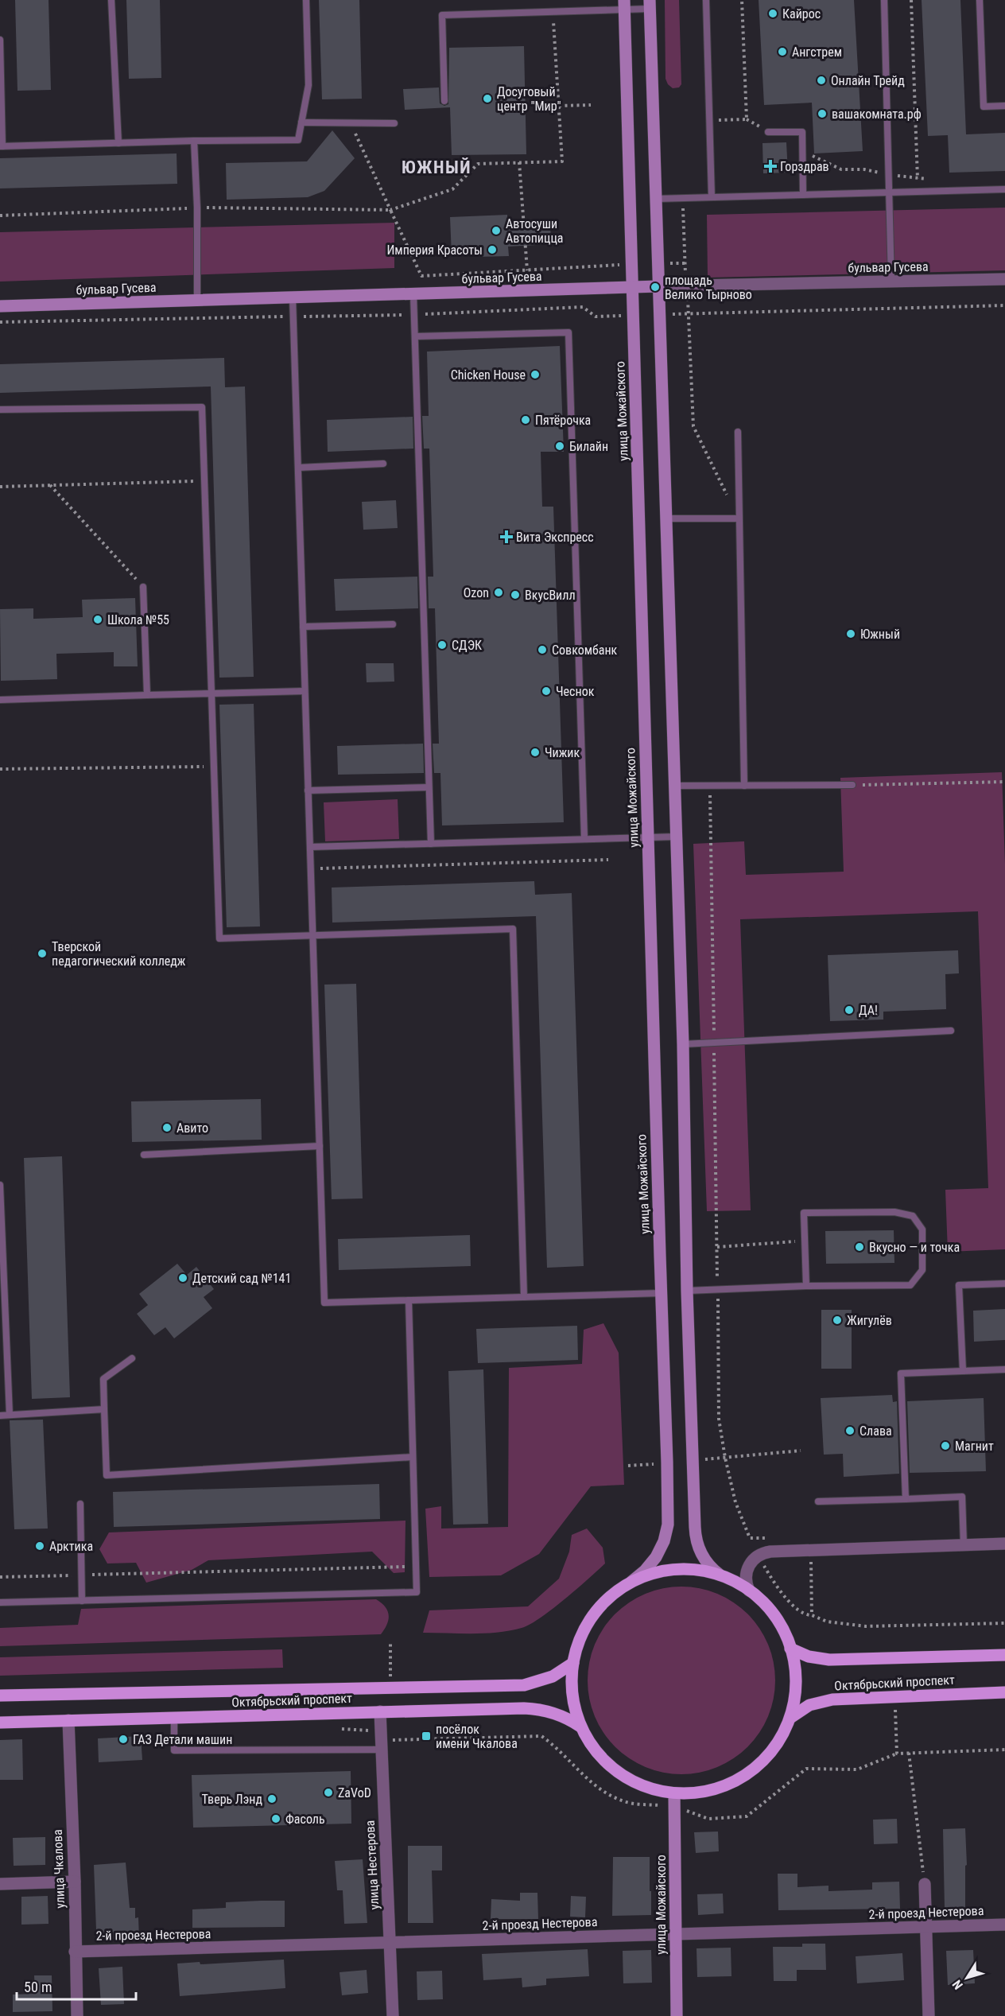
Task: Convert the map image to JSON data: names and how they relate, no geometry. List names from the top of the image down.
{
  "streets": {
    "main road": ["бульвар Гусева", "улица Можайского", "Октябрьский проспект"],
    "street": ["улица Нестерова", "улица Чкалова", "2-й проезд Нестерова"]
  },
  "crossings": [
    ["бульвар Гусева", "улица Можайского"],
    ["улица Можайского", "2-й проезд Нестерова"],
    ["Октябрьский проспект", "улица Нестерова"],
    ["Октябрьский проспект", "улица Чкалова"],
    ["улица Нестерова", "2-й проезд Нестерова"],
    ["улица Чкалова", "2-й проезд Нестерова"]
  ],
  "districts": ["ЮЖНЫЙ"],
  "places": {
    "other": [
      "Кайрос",
      "Ангстрем",
      "Онлайн Трейд",
      "Досуговый центр \"Мир\"",
      "вашакомната.рф",
      "Автосуши Автопицца",
      "Империя Красоты",
      "площадь Велико Тырново",
      "Chicken House",
      "Пятёрочка",
      "Билайн",
      "Ozon",
      "ВкусВилл",
      "Школа №55",
      "Южный",
      "СДЭК",
      "Совкомбанк",
      "Чеснок",
      "Чижик",
      "Тверской педагогический колледж",
      "ДА!",
      "Авито",
      "Вкусно — и точка",
      "Детский сад №141",
      "Жигулёв",
      "Слава",
      "Магнит",
      "Арктика",
      "ГАЗ Детали машин",
      "ZaVoD",
      "Тверь Лэнд",
      "Фасоль"
    ],
    "health": ["Горздрав", "Вита Экспресс"],
    "transit": ["посёлок имени Чкалова"]
  },
  "scale_bar": "50 m",
  "north": "bottom left"
}
